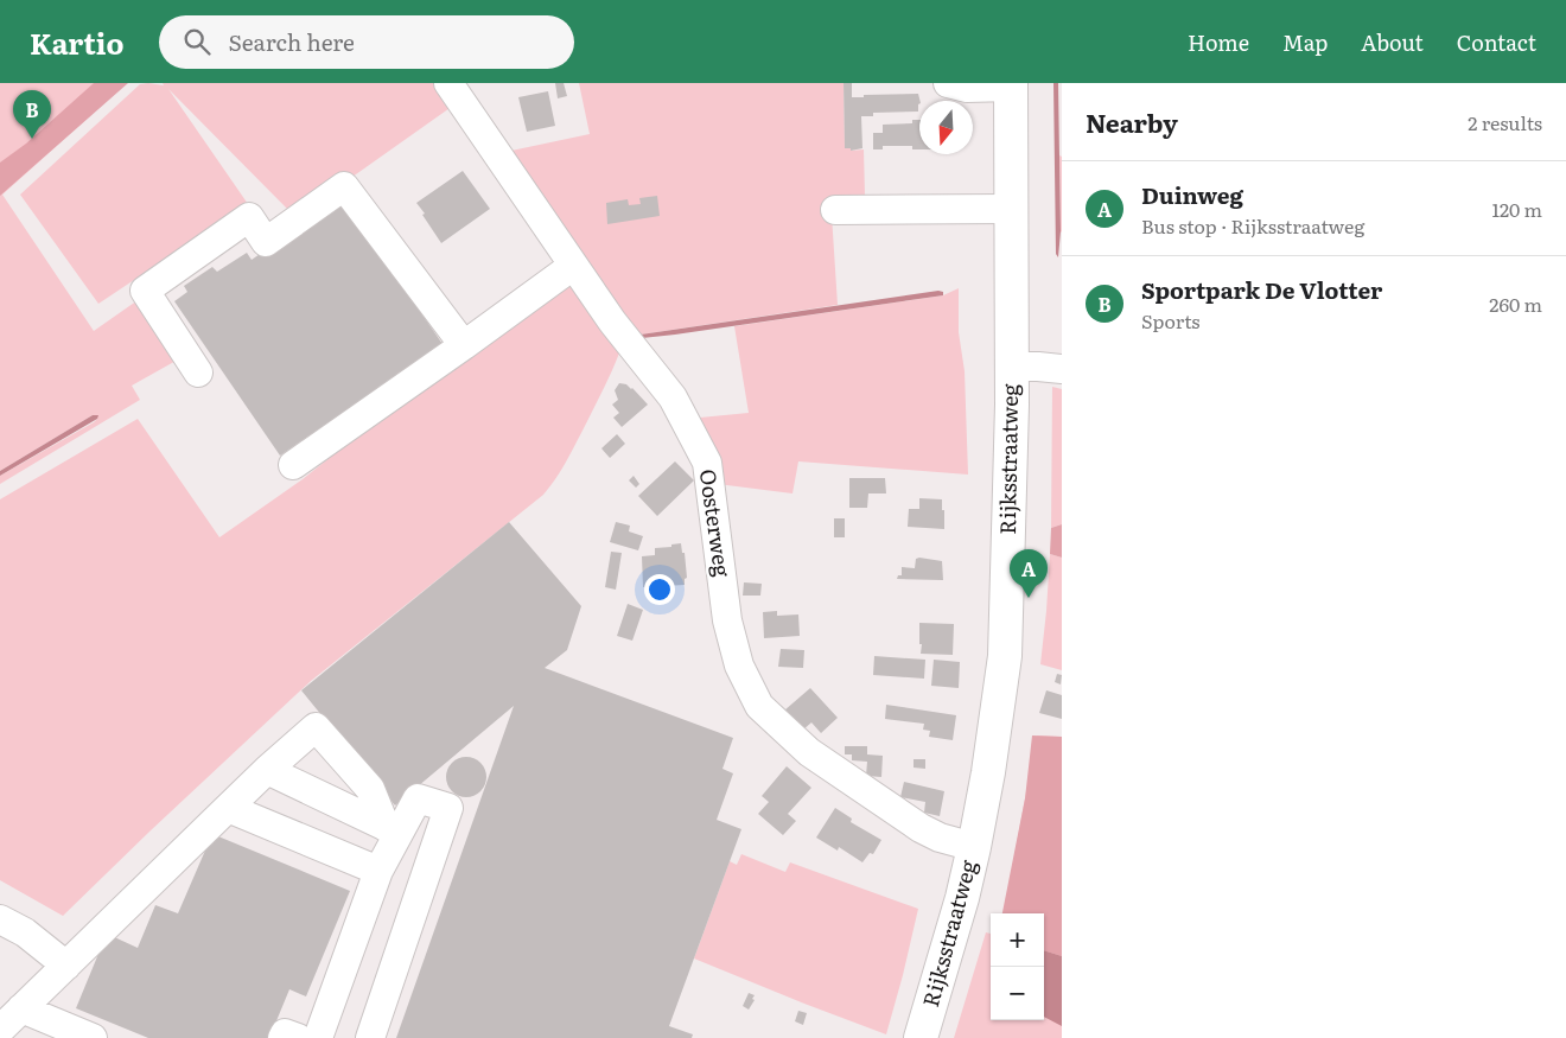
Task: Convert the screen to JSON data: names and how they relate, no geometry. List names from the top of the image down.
{
  "streets": {
    "main road": ["Rijksstraatweg"],
    "street": ["Oosterweg"]
  },
  "crossings": [
    ["Rijksstraatweg", "Oosterweg"]
  ],
  "north": "bottom",
  "page": {
    "header": "Kartio",
    "search": "Search here",
    "nav": [
      "Home",
      "Map",
      "About",
      "Contact"
    ],
    "heading": ["Nearby", "2 results"],
    "pins": ["B", "A"],
    "list": [
      {
        "mark": "A",
        "name": "Duinweg",
        "note": "Bus stop · Rijksstraatweg",
        "value": "120 m"
      },
      {
        "mark": "B",
        "name": "Sportpark De Vlotter",
        "note": "Sports",
        "value": "260 m"
      }
    ],
    "map_buttons": ["+", "−"]
  }
}
